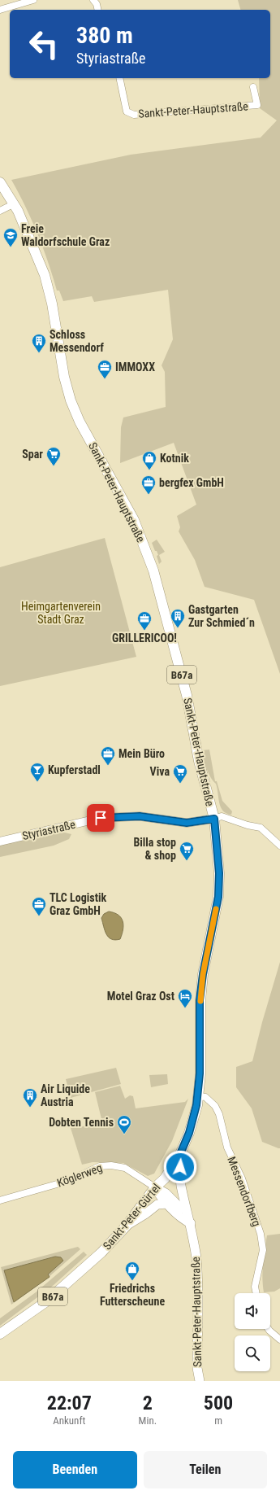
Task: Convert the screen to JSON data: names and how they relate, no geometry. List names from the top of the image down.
{
  "streets": {
    "main road": ["Sankt-Peter-Hauptstraße", "B67a", "Sankt-Peter-Gürtel"],
    "street": ["Styriastraße", "Köglerweg", "Messendorfberg"]
  },
  "crossings": [
    ["Sankt-Peter-Hauptstraße", "Styriastraße"],
    ["Sankt-Peter-Hauptstraße", "Messendorfberg"],
    ["Sankt-Peter-Hauptstraße", "Sankt-Peter-Gürtel"],
    ["Köglerweg", "Sankt-Peter-Gürtel"]
  ],
  "parks": ["Heimgartenverein Stadt Graz"],
  "places": {
    "school or university": ["Freie Waldorfschule Graz"],
    "building": ["Schloss Messendorf", "Gastgarten Zur Schmied´n", "Air Liquide Austria"],
    "office": [
      "IMMOXX",
      "bergfex GmbH",
      "GRILLERICOO!",
      "Mein Büro",
      "TLC Logistik Graz GmbH"
    ],
    "supermarket": ["Spar", "Viva", "Billa stop & shop"],
    "shop": ["Kotnik", "Friedrichs Futterscheune"],
    "bar": ["Kupferstadl"],
    "hotel": ["Motel Graz Ost"],
    "sports": ["Dobten Tennis"]
  },
  "page": {
    "turn": ["380 m", "Styriastraße"],
    "eta": [
      "22:07",
      "Ankunft",
      "2",
      "Min.",
      "500",
      "m"
    ],
    "buttons": ["Beenden", "Teilen"]
  }
}
